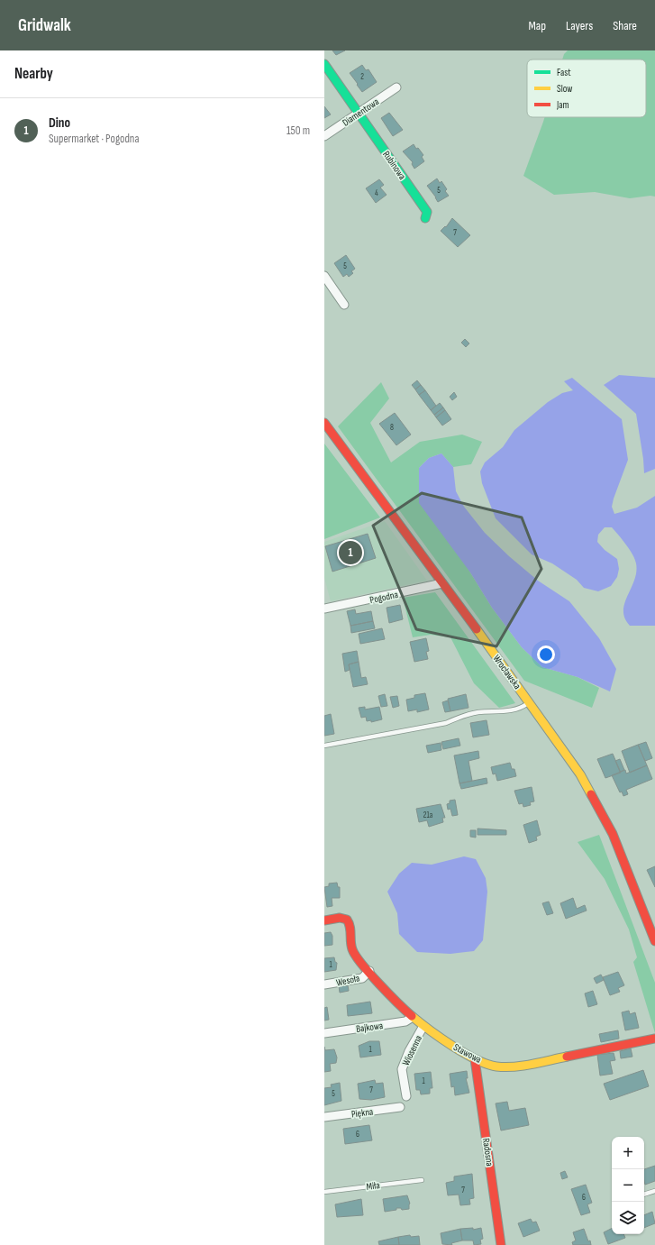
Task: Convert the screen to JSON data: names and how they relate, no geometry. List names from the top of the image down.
{
  "streets": {
    "street": [
      "Diamentowa",
      "Rubinowa",
      "Pogodna",
      "Wrocławska",
      "Wesoła",
      "Bajkowa",
      "Wiosenna",
      "Stawowa",
      "Piękna",
      "Radosna"
    ],
    "lane": ["Miła"]
  },
  "crossings": [
    ["Diamentowa", "Rubinowa"],
    ["Pogodna", "Wrocławska"],
    ["Wesoła", "Stawowa"],
    ["Bajkowa", "Stawowa"],
    ["Wiosenna", "Stawowa"],
    ["Stawowa", "Radosna"]
  ],
  "house_numbers": [
    "2",
    "5",
    "4",
    "7",
    "5",
    "8",
    "21a",
    "1",
    "1",
    "1",
    "7",
    "5",
    "6",
    "7",
    "6"
  ],
  "legend": ["Fast", "Slow", "Jam"],
  "page": {
    "header": "Gridwalk",
    "nav": ["Map", "Layers", "Share"],
    "heading": "Nearby",
    "list": [
      {
        "mark": "1",
        "name": "Dino",
        "note": "Supermarket · Pogodna",
        "value": "150 m"
      }
    ],
    "pins": "1",
    "map_buttons": ["+", "−"]
  }
}
